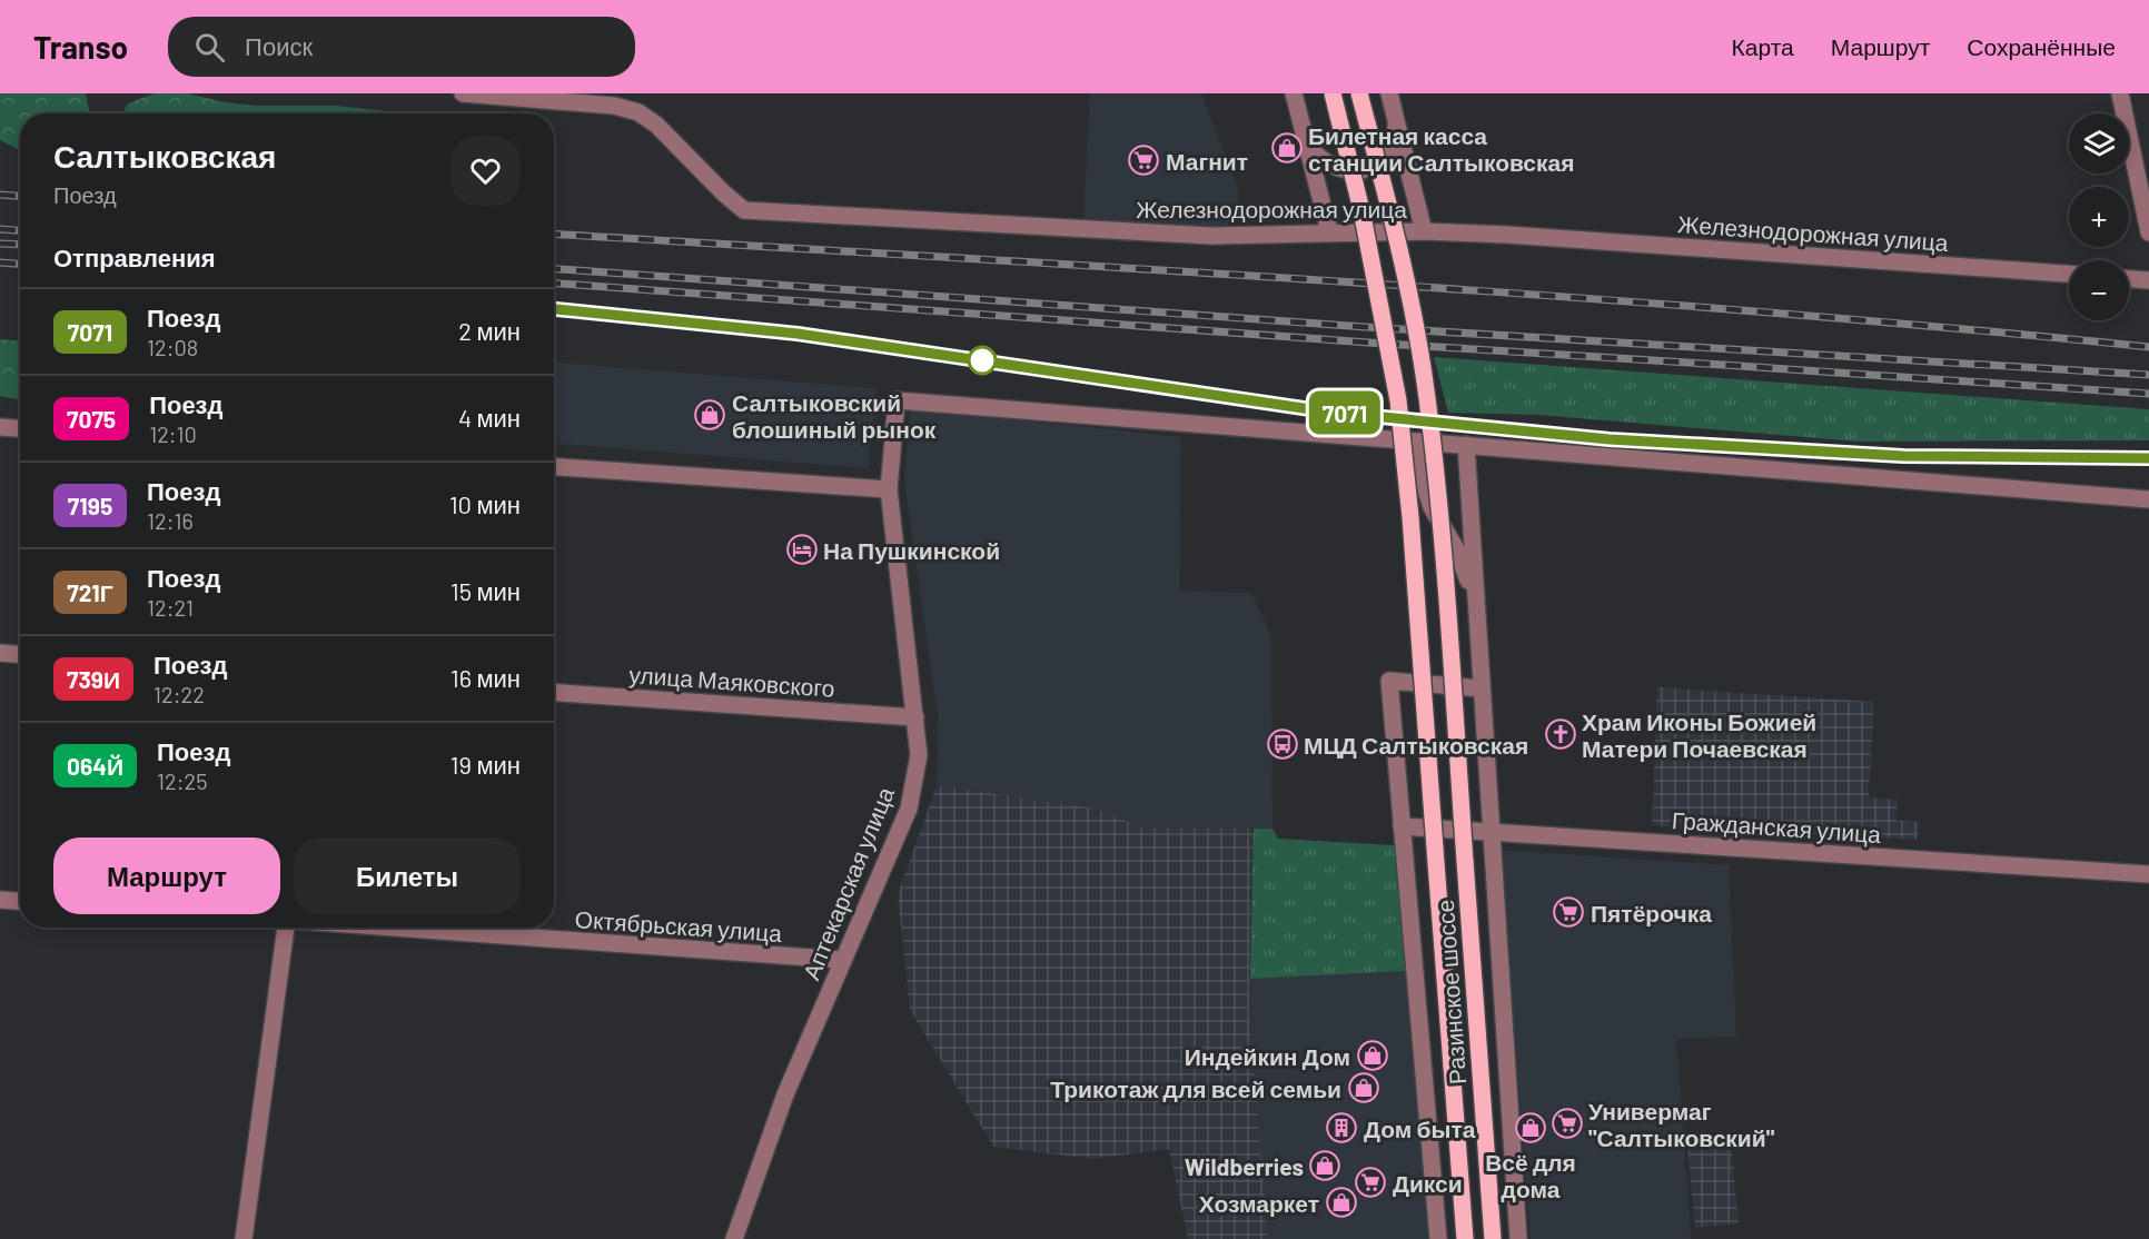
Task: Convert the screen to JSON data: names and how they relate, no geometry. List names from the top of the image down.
{
  "streets": {
    "main road": ["Разинское шоссе"],
    "street": [
      "Железнодорожная улица",
      "улица Маяковского",
      "Гражданская улица",
      "Аптекарская улица",
      "Октябрьская улица"
    ]
  },
  "crossings": [
    ["улица Маяковского", "Аптекарская улица"],
    ["Аптекарская улица", "Октябрьская улица"]
  ],
  "places": {
    "shop": [
      "Билетная касса станции Салтыковская",
      "Салтыковский блошиный рынок",
      "Индейкин Дом",
      "Трикотаж для всей семьи",
      "Всё для дома",
      "Wildberries",
      "Хозмаркет"
    ],
    "supermarket": [
      "Магнит",
      "Пятёрочка",
      "Универмаг \"Салтыковский\"",
      "Дикси"
    ],
    "hotel": ["На Пушкинской"],
    "church": ["Храм Иконы Божией Матери Почаевская"],
    "bus stop": ["МЦД Салтыковская"],
    "building": ["Дом быта"]
  },
  "page": {
    "header": "Transo",
    "search": "Поиск",
    "nav": ["Карта", "Маршрут", "Сохранённые"],
    "on_map": "7071",
    "map_buttons": ["+", "−"],
    "heading": [
      ["Салтыковская", "Поезд"],
      "Отправления"
    ],
    "list": [
      {
        "mark": "7071",
        "name": "Поезд",
        "note": "12:08",
        "value": "2 мин"
      },
      {
        "mark": "7075",
        "name": "Поезд",
        "note": "12:10",
        "value": "4 мин"
      },
      {
        "mark": "7195",
        "name": "Поезд",
        "note": "12:16",
        "value": "10 мин"
      },
      {
        "mark": "721Г",
        "name": "Поезд",
        "note": "12:21",
        "value": "15 мин"
      },
      {
        "mark": "739И",
        "name": "Поезд",
        "note": "12:22",
        "value": "16 мин"
      },
      {
        "mark": "064Й",
        "name": "Поезд",
        "note": "12:25",
        "value": "19 мин"
      }
    ],
    "buttons": ["Маршрут", "Билеты"]
  }
}
